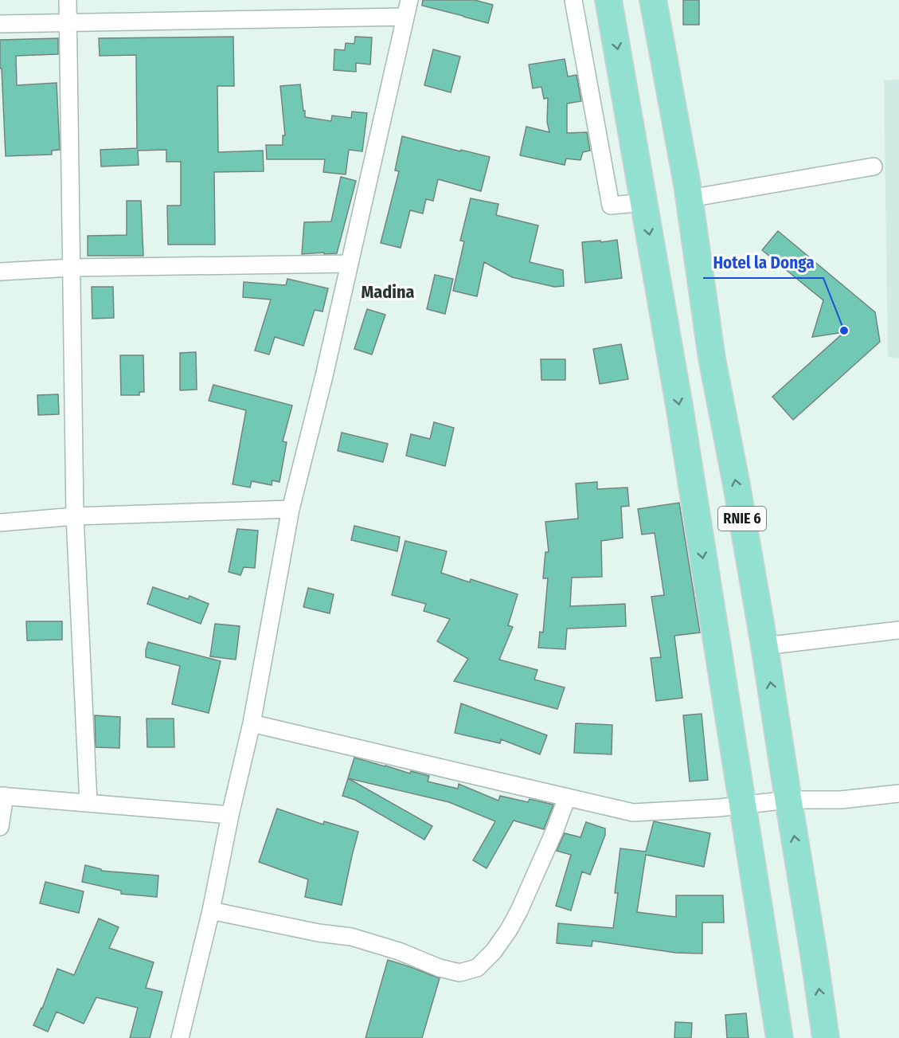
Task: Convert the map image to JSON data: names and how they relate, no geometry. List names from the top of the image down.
{
  "streets": {
    "main road": ["RNIE 6"]
  },
  "districts": ["Madina"],
  "places": ["Hotel la Donga"]
}
